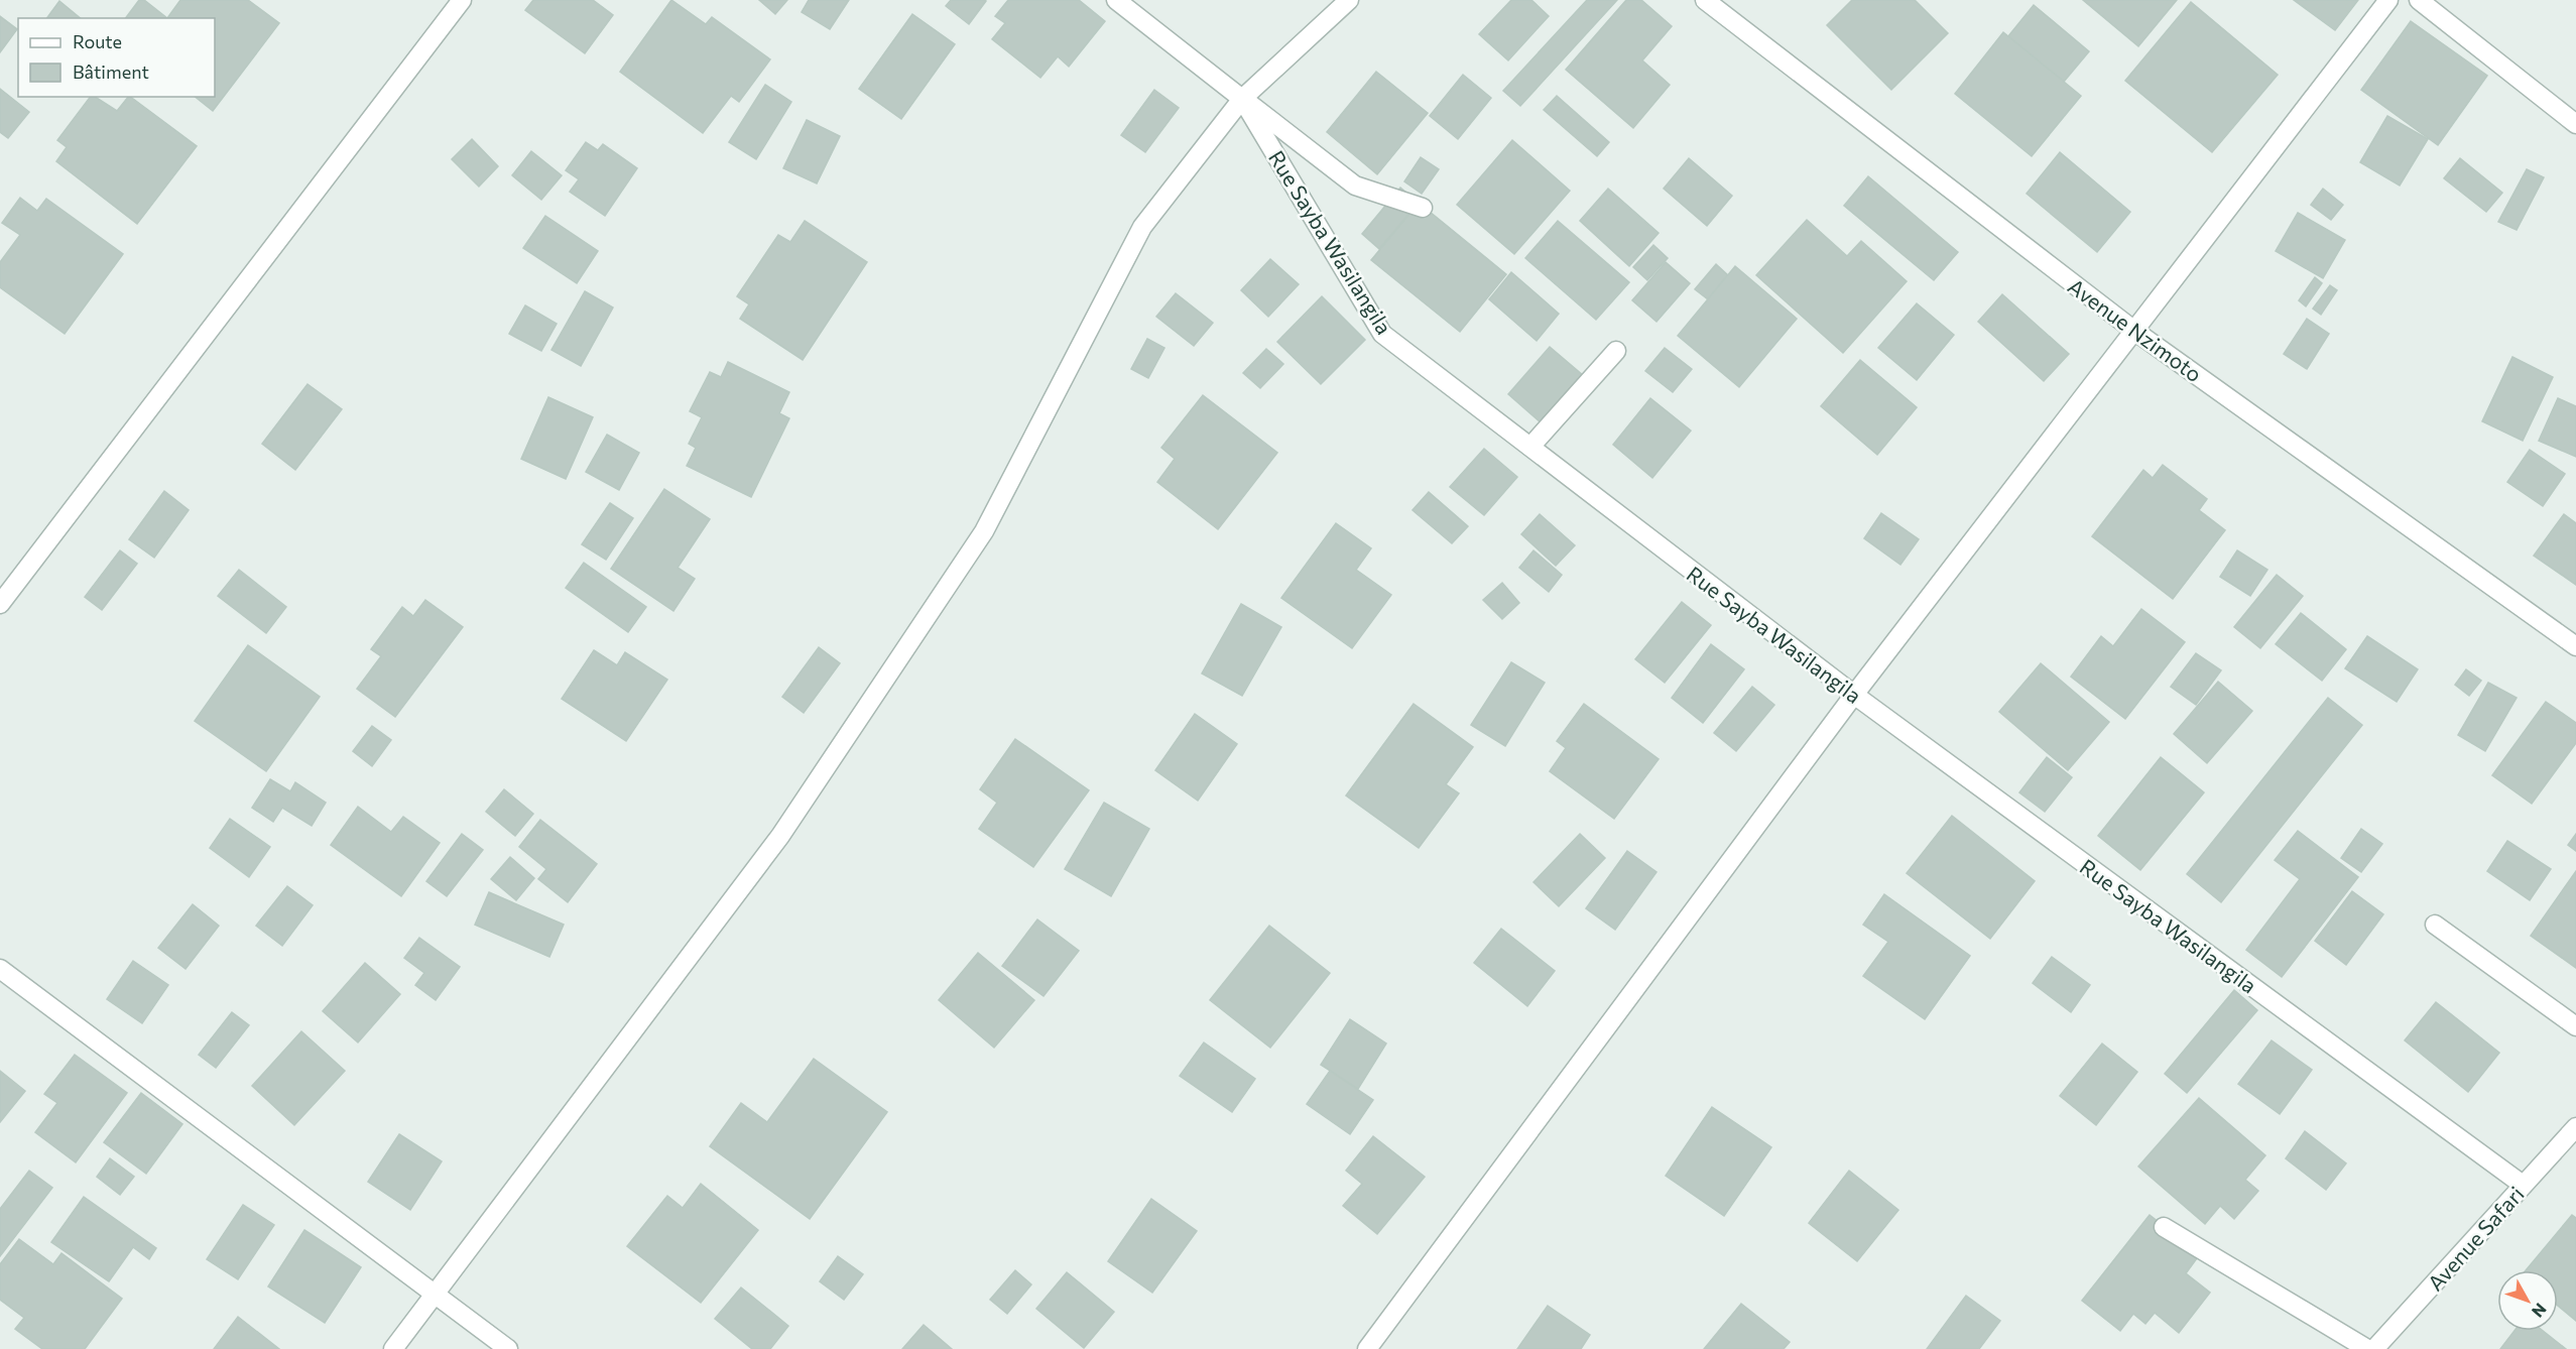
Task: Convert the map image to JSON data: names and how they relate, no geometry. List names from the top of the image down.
{
  "streets": {
    "street": ["Rue Sayba Wasilangila", "Avenue Nzimoto", "Avenue Safari"]
  },
  "crossings": [
    ["Rue Sayba Wasilangila", "Avenue Safari"]
  ],
  "legend": ["Route", "Bâtiment"],
  "north": "bottom right"
}
